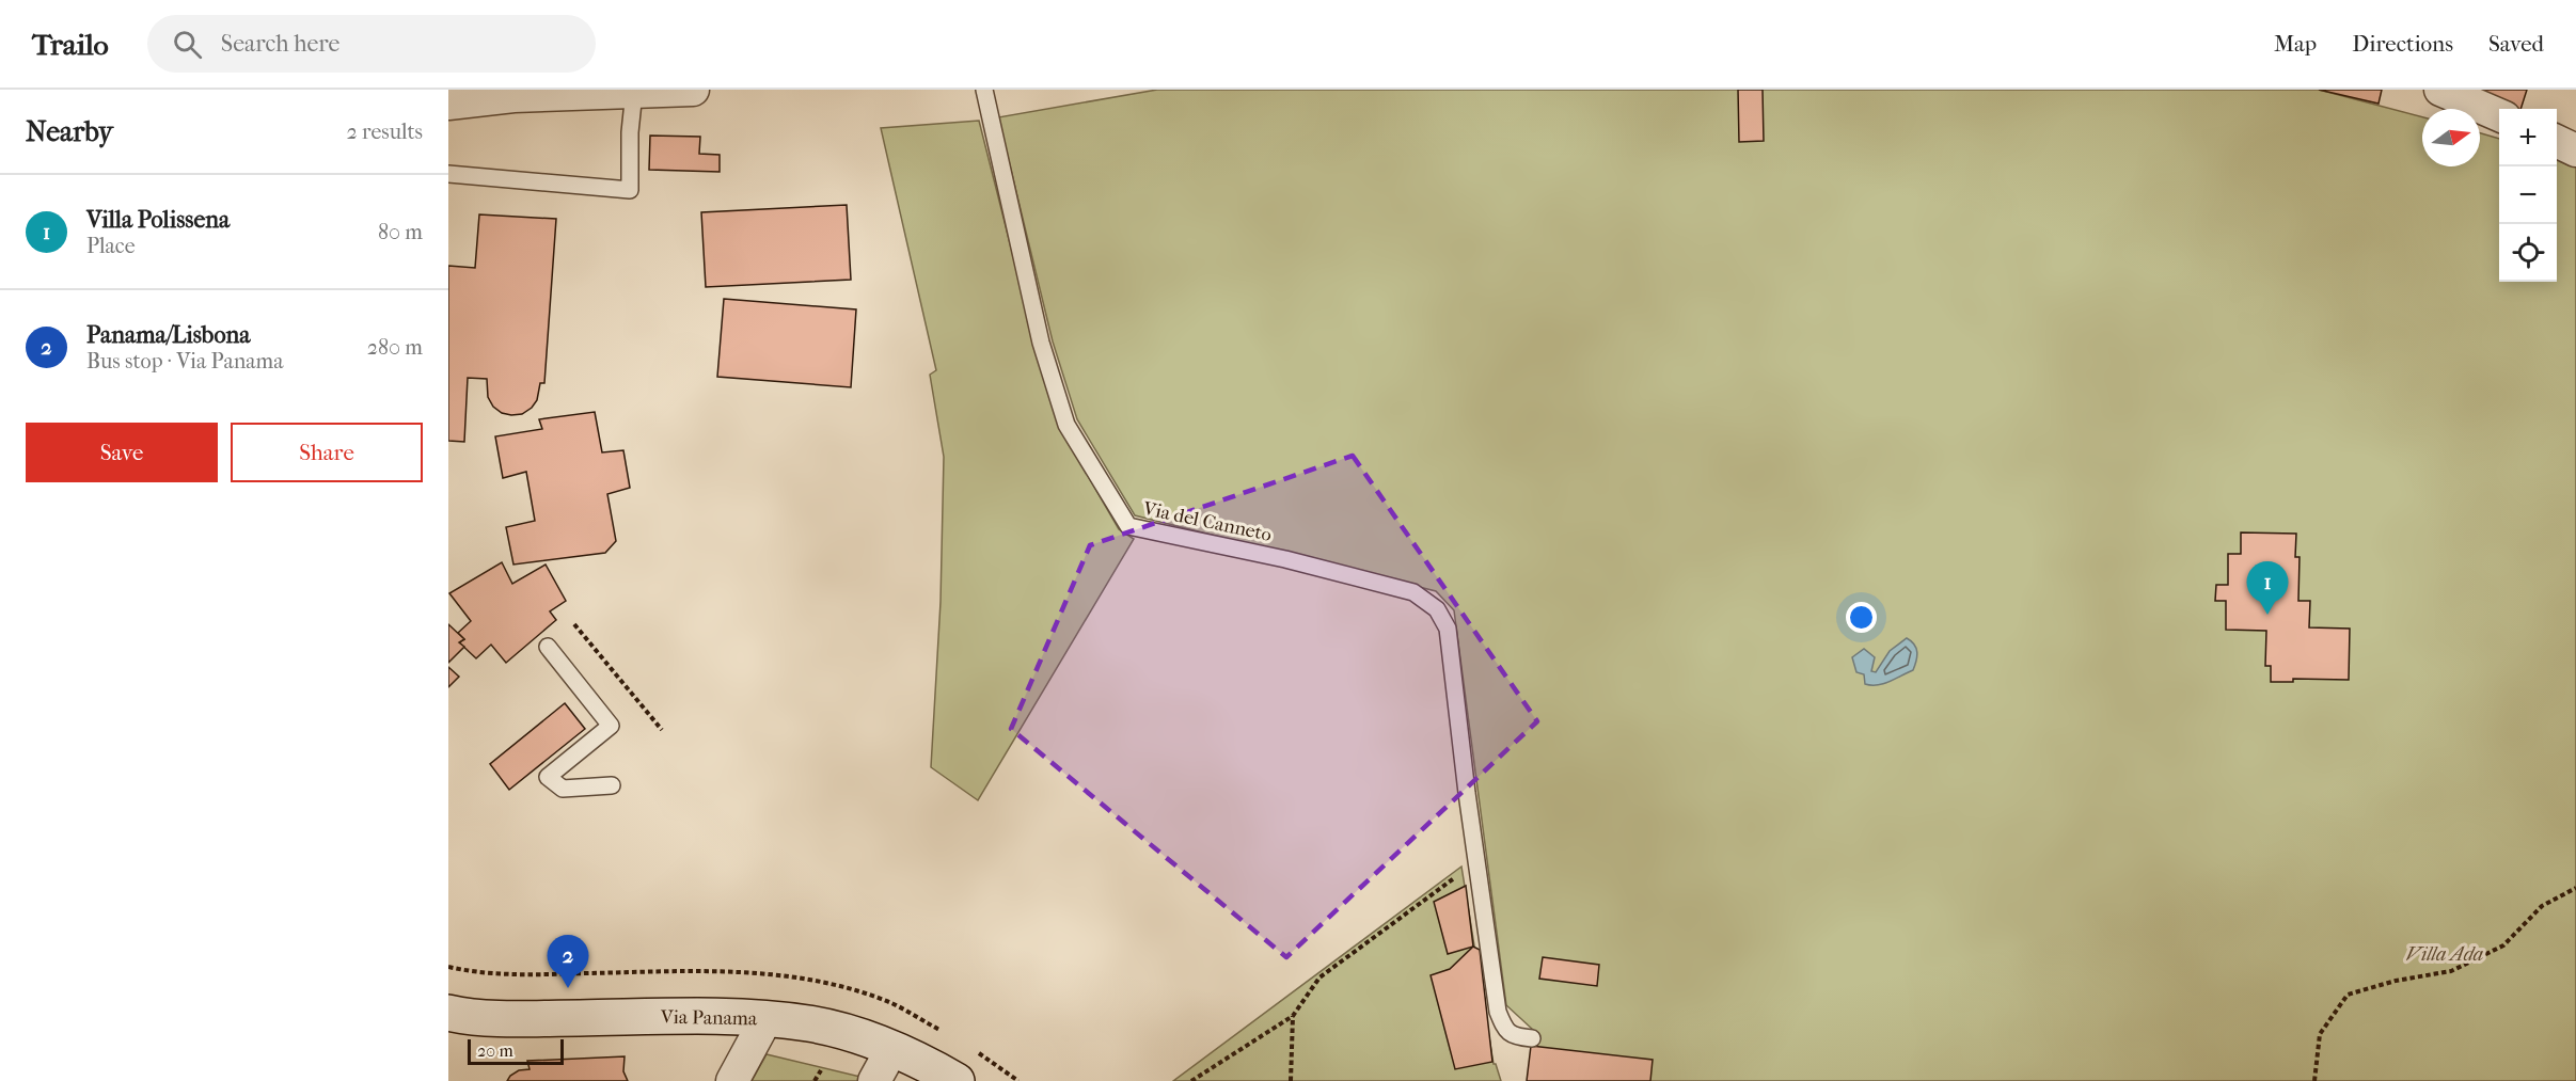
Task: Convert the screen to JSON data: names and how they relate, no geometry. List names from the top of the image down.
{
  "streets": {
    "street": ["Via Panama"],
    "lane": ["Via del Canneto"]
  },
  "parks": ["Villa Ada"],
  "scale_bar": "20 m",
  "north": "right",
  "page": {
    "header": "Trailo",
    "search": "Search here",
    "nav": ["Map", "Directions", "Saved"],
    "heading": ["Nearby", "2 results"],
    "map_buttons": ["+", "−"],
    "list": [
      {
        "mark": "1",
        "name": "Villa Polissena",
        "note": "Place",
        "value": "80 m"
      },
      {
        "mark": "2",
        "name": "Panama/Lisbona",
        "note": "Bus stop · Via Panama",
        "value": "280 m"
      }
    ],
    "buttons": ["Save", "Share"],
    "pins": ["1", "2"],
    "scale": "20 m"
  }
}
